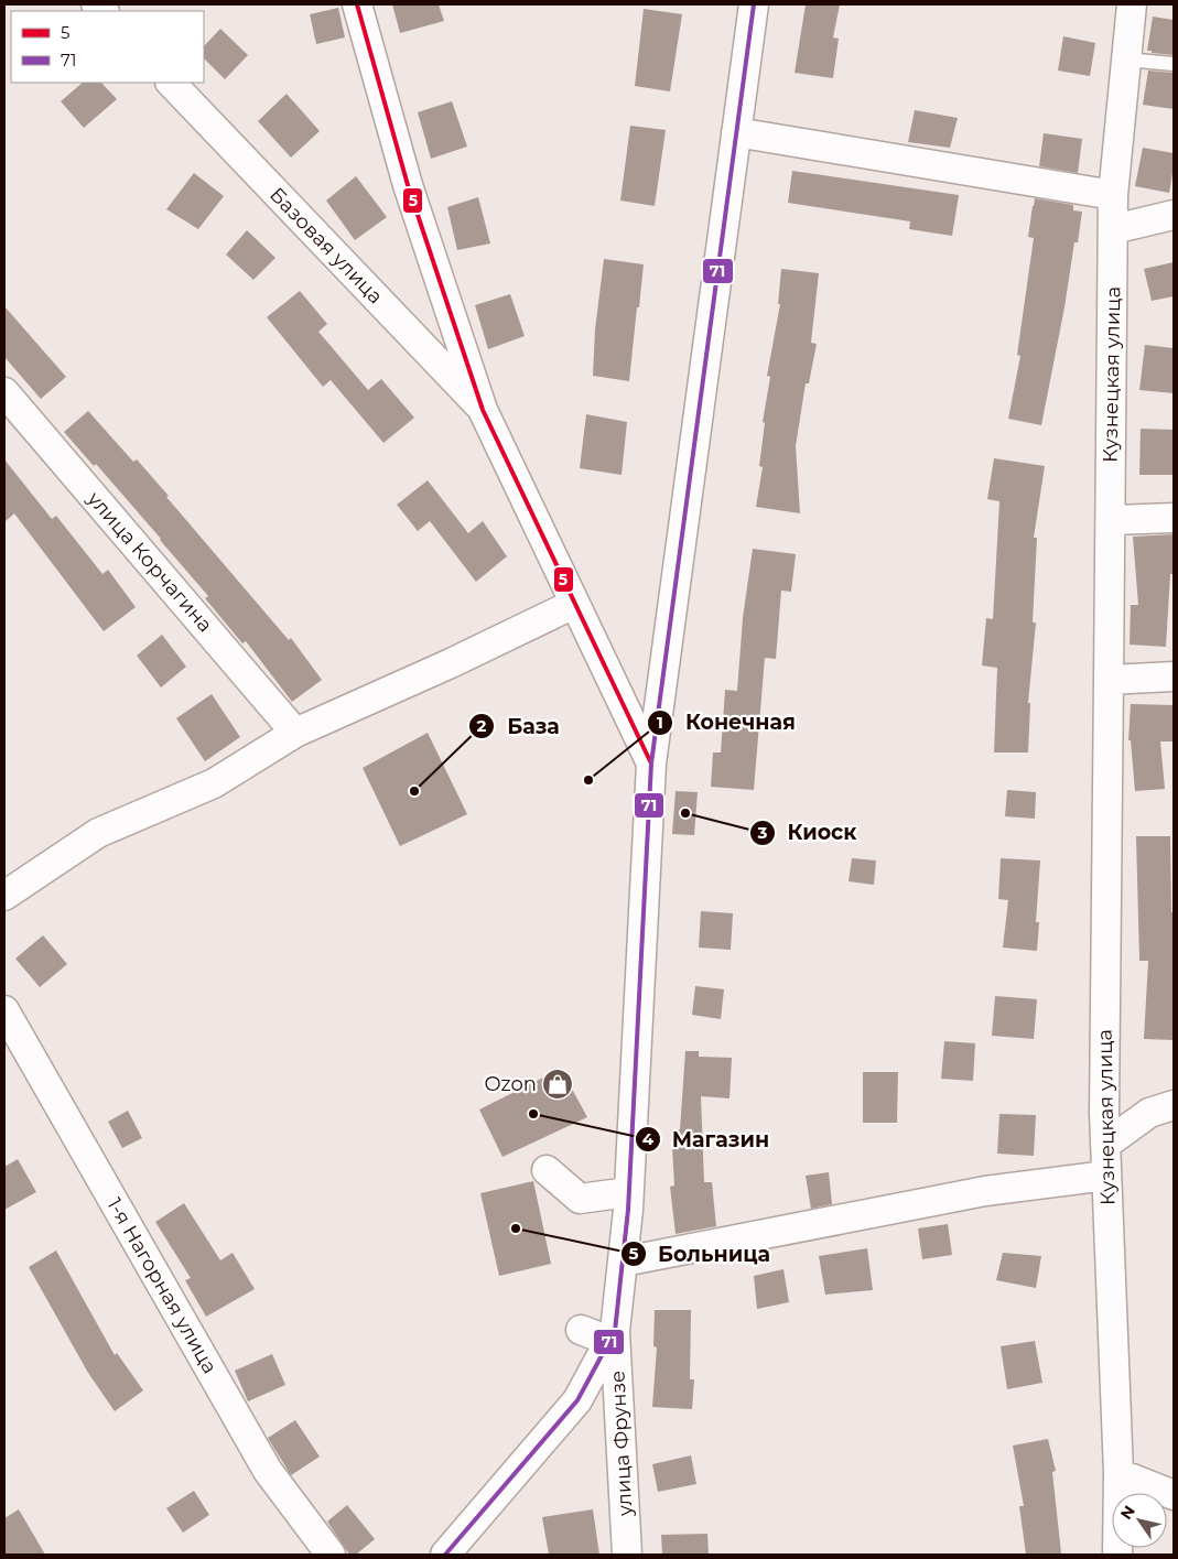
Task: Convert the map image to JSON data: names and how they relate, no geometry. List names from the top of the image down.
{
  "streets": {
    "street": [
      "Базовая улица",
      "Кузнецкая улица",
      "улица Корчагина",
      "1-я Нагорная улица",
      "улица Фрунзе"
    ]
  },
  "places": {
    "other": [
      "Конечная",
      "База",
      "Киоск",
      "Магазин",
      "Больница"
    ],
    "shop": ["Ozon"]
  },
  "lines": ["transit line 5", "transit line 71"],
  "legend": ["5", "71"],
  "north": "top left"
}
